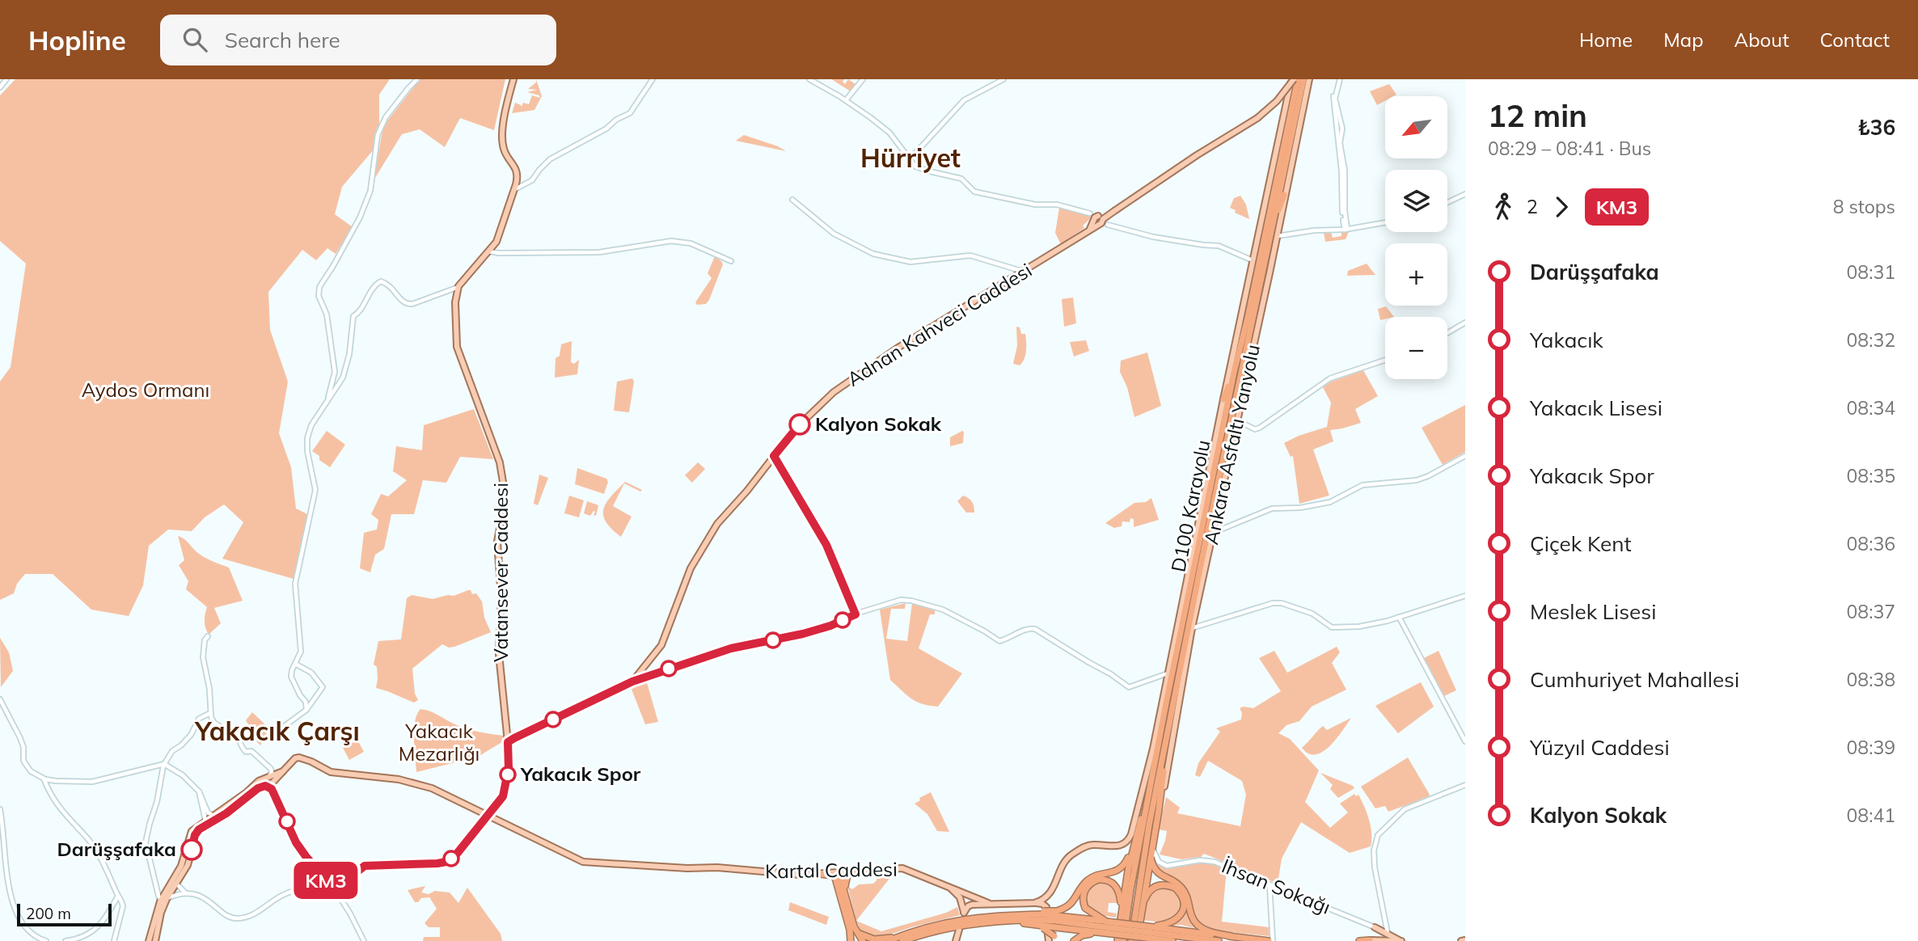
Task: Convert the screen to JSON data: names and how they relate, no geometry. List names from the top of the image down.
{
  "streets": {
    "highway": ["D100 Karayolu"],
    "main road": [
      "Adnan Kahveci Caddesi",
      "Ankara Asfaltı Yanyolu",
      "Vatansever Caddesi",
      "Kartal Caddesi"
    ],
    "street": ["İhsan Sokağı"]
  },
  "crossings": [
    ["Adnan Kahveci Caddesi", "Vatansever Caddesi"],
    ["Vatansever Caddesi", "Kartal Caddesi"]
  ],
  "districts": ["Hürriyet", "Yakacık Çarşı"],
  "parks": ["Aydos Ormanı", "Yakacık Mezarlığı"],
  "places": ["Kalyon Sokak", "Yakacık Spor", "Darüşşafaka"],
  "lines": ["bus line KM3"],
  "scale_bar": "200 m",
  "north": "bottom left",
  "page": {
    "header": "Hopline",
    "search": "Search here",
    "nav": [
      "Home",
      "Map",
      "About",
      "Contact"
    ],
    "on_map": "KM3",
    "heading": ["12 min", "08:29 – 08:41 · Bus", "₺36"],
    "map_buttons": ["+", "−"],
    "legs": ["2", "KM3", "8 stops"],
    "list": [
      {
        "name": "Darüşşafaka",
        "value": "08:31"
      },
      {
        "name": "Yakacık",
        "value": "08:32"
      },
      {
        "name": "Yakacık Lisesi",
        "value": "08:34"
      },
      {
        "name": "Yakacık Spor",
        "value": "08:35"
      },
      {
        "name": "Çi̇çek Kent",
        "value": "08:36"
      },
      {
        "name": "Meslek Lisesi",
        "value": "08:37"
      },
      {
        "name": "Cumhuriyet Mahallesi",
        "value": "08:38"
      },
      {
        "name": "Yüzyıl Caddesi",
        "value": "08:39"
      },
      {
        "name": "Kalyon Sokak",
        "value": "08:41"
      }
    ],
    "scale": "200 m"
  }
}
